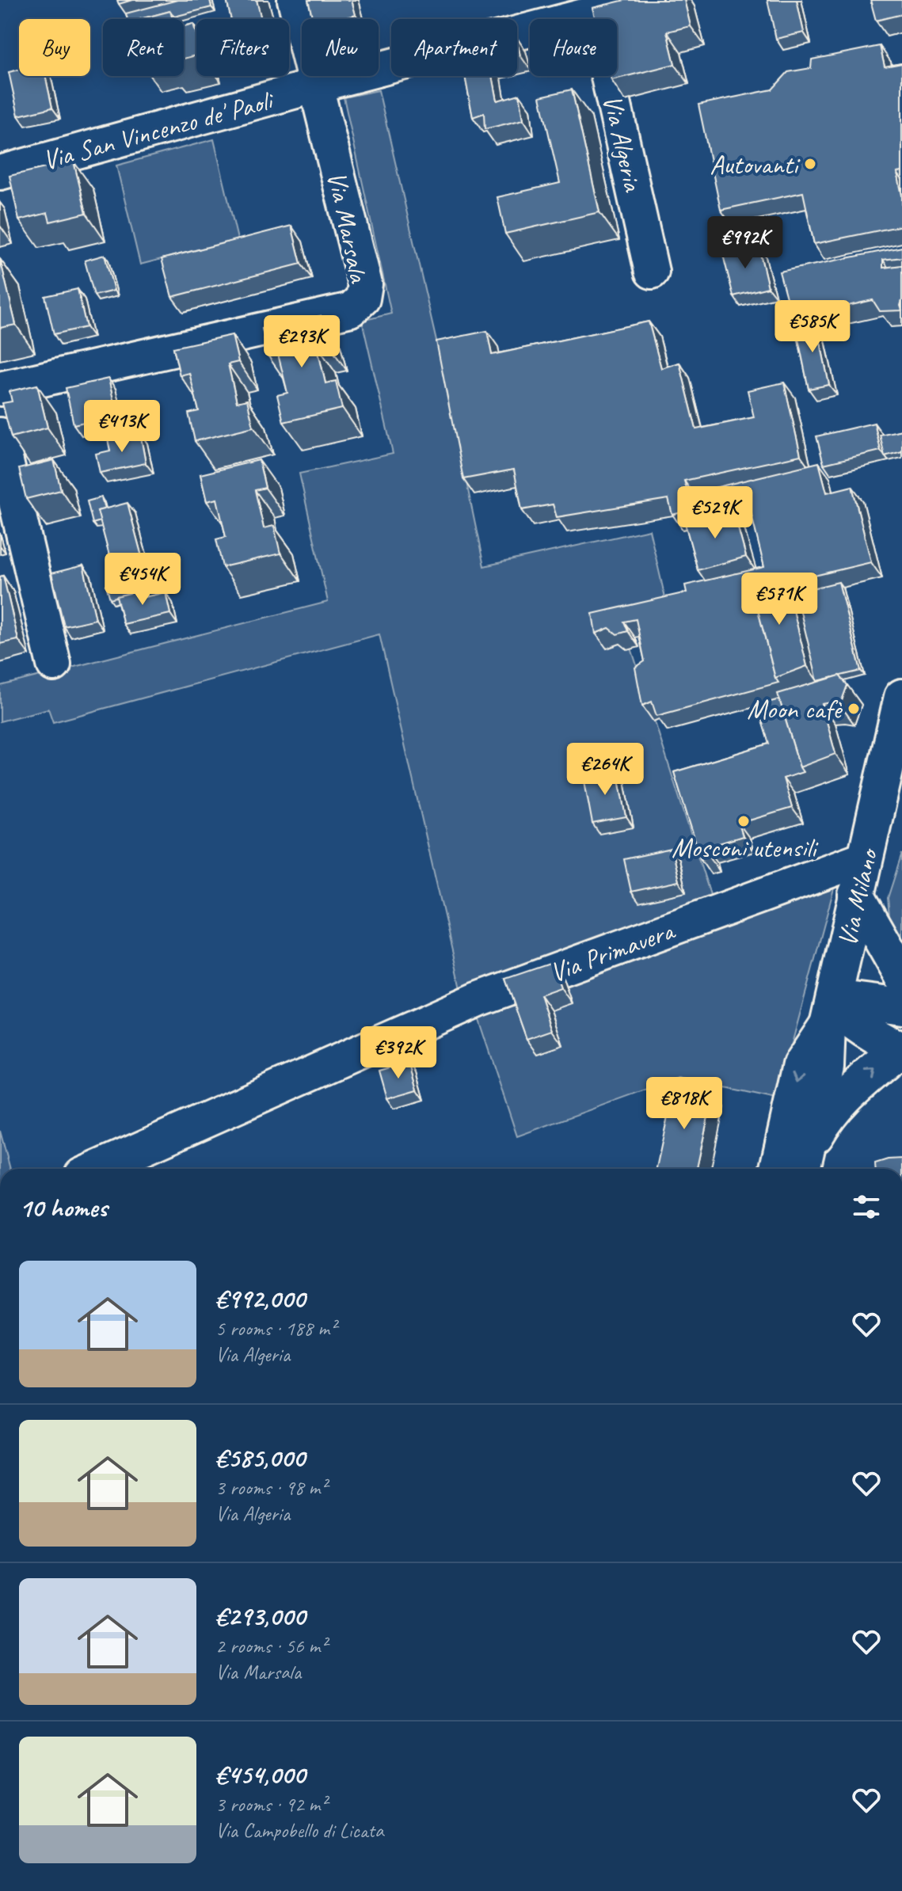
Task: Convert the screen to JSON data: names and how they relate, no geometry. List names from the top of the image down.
{
  "streets": {
    "main road": ["Via Milano"],
    "street": [
      "Via San Vincenzo de' Paoli",
      "Via Algeria",
      "Via Marsala",
      "Via Primavera"
    ]
  },
  "crossings": [
    ["Via San Vincenzo de' Paoli", "Via Algeria"],
    ["Via San Vincenzo de' Paoli", "Via Marsala"],
    ["Via Milano", "Via Primavera"]
  ],
  "places": ["Autovanti", "Moon cafè", "Mosconi utensili"],
  "page": {
    "chip": [
      "Buy",
      "Rent",
      "Filters",
      "New",
      "Apartment",
      "House"
    ],
    "price": [
      "€992K",
      "€585K",
      "€293K",
      "€413K",
      "€529K",
      "€454K",
      "€571K",
      "€264K",
      "€392K",
      "€818K"
    ],
    "heading": "10 homes",
    "list": [
      {
        "name": "€992,000",
        "note": "5 rooms · 188 m² · Via Algeria"
      },
      {
        "name": "€585,000",
        "note": "3 rooms · 98 m² · Via Algeria"
      },
      {
        "name": "€293,000",
        "note": "2 rooms · 56 m² · Via Marsala"
      },
      {
        "name": "€454,000",
        "note": "3 rooms · 92 m² · Via Campobello di Licata"
      }
    ]
  }
}
